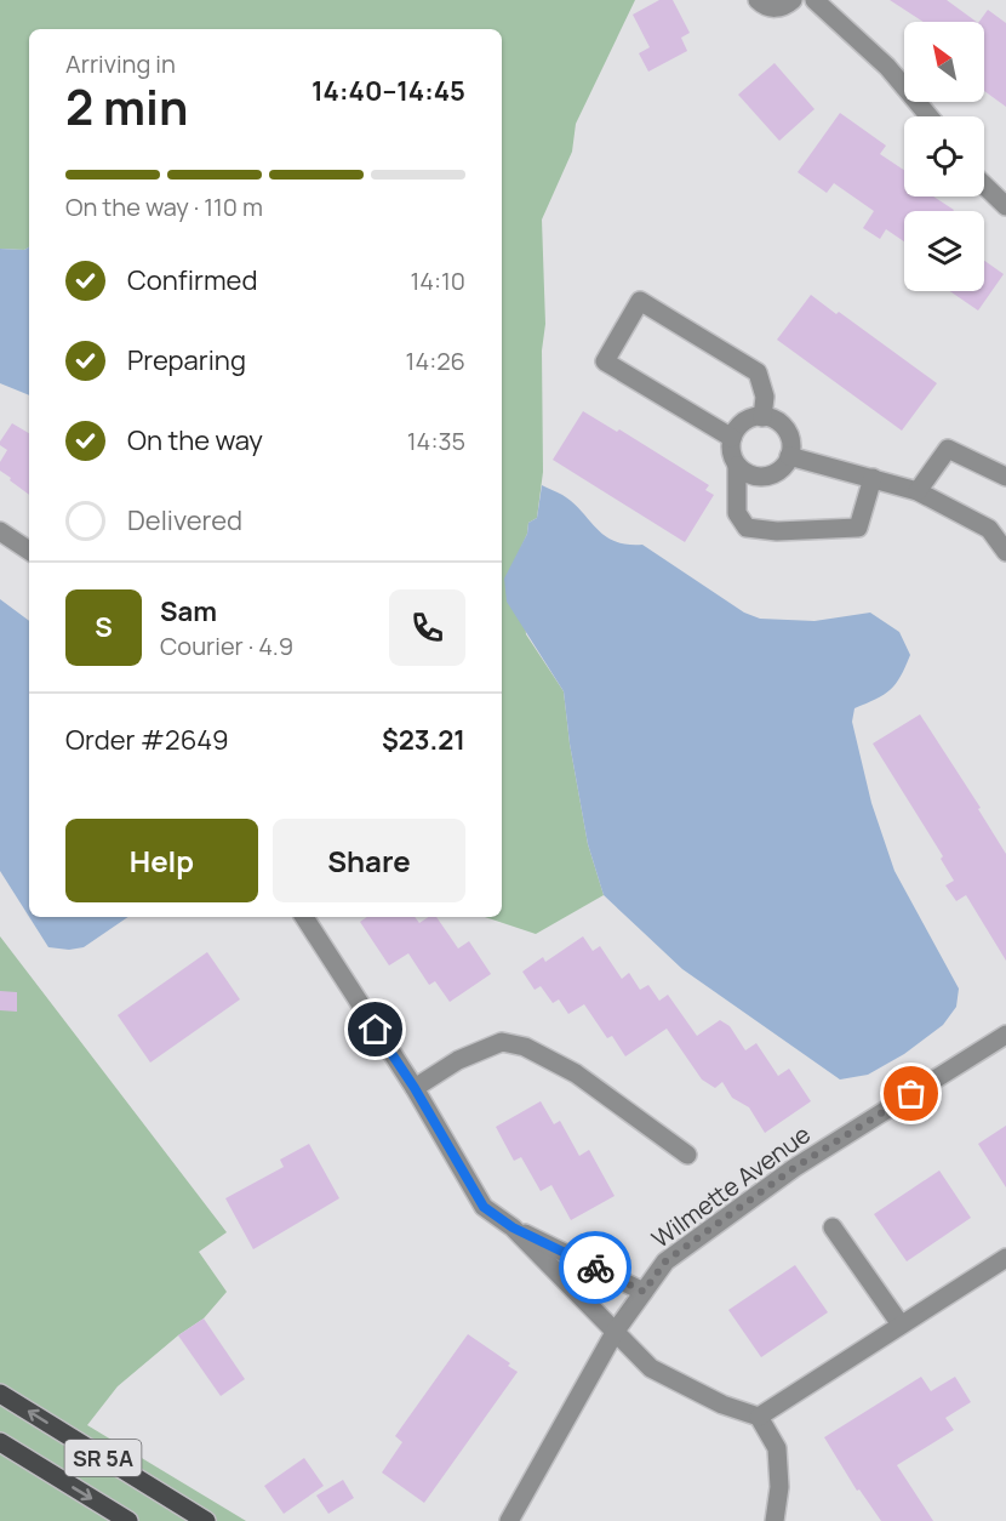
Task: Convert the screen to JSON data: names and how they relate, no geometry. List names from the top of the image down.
{
  "streets": {
    "main road": ["SR 5A"],
    "street": ["Wilmette Avenue"]
  },
  "north": "top left",
  "page": {
    "heading": ["2 min", "Arriving in", "14:40–14:45"],
    "panel": [
      "Sam",
      "Courier · 4.9",
      "Order #2649",
      "$23.21"
    ],
    "bar": "On the way · 110 m",
    "list": [
      ["Confirmed", "14:10"],
      ["Preparing", "14:26"],
      ["On the way", "14:35"],
      "Delivered"
    ],
    "round": "S",
    "buttons": ["Help", "Share"]
  }
}
